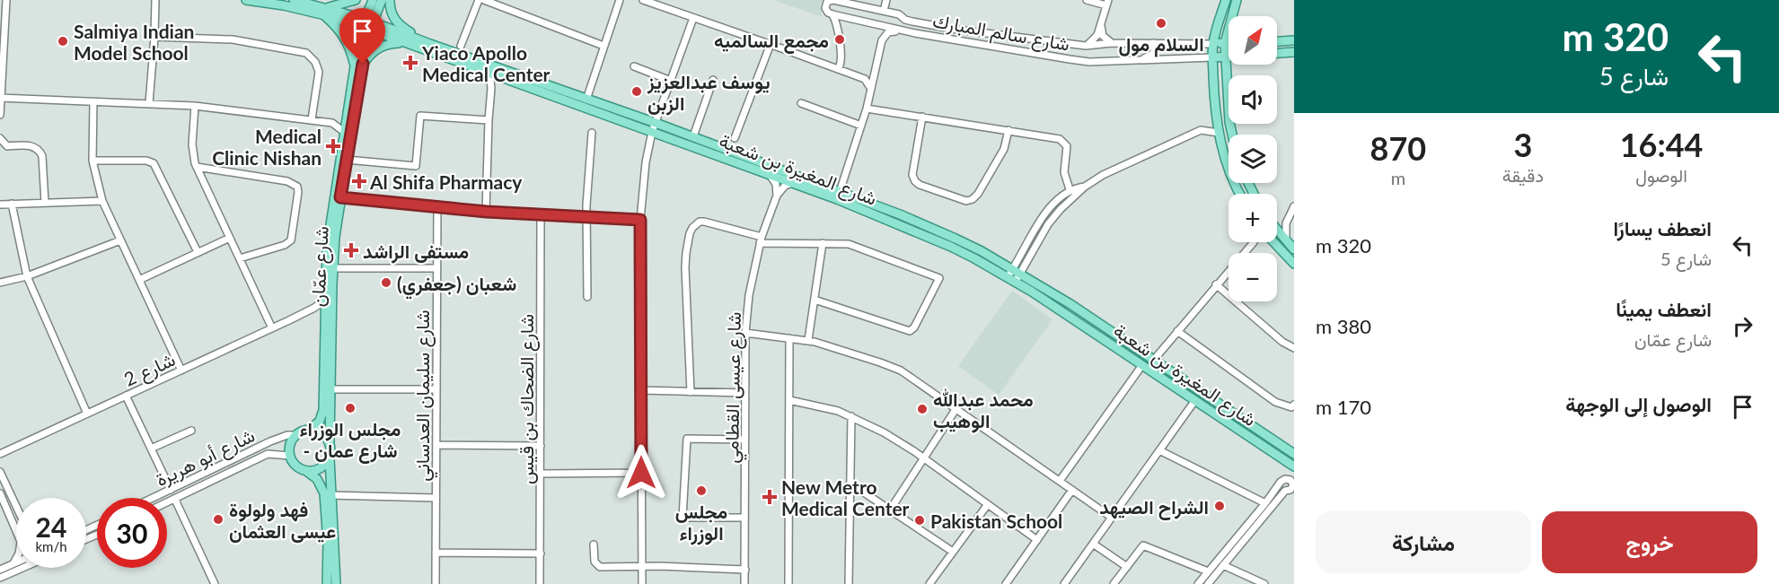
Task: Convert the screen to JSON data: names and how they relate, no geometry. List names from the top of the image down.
{
  "streets": {
    "main road": ["شارع سالم المبارك", "شارع المغيرة بن شعبة", "شارع عمّان"],
    "street": [
      "شارع 2",
      "شارع عيسى القطامي",
      "شارع سليمان العدساني",
      "شارع الضحاك بن قيس",
      "شارع أبو هريرة"
    ]
  },
  "crossings": [
    ["شارع المغيرة بن شعبة", "شارع عمّان"],
    ["شارع عمّان", "شارع 2"],
    ["شارع عمّان", "شارع أبو هريرة"]
  ],
  "places": {
    "other": [
      "السلام مول",
      "مجمع السالميه",
      "Salmiya Indian Model School",
      "يوسف عبدالعزيز الزبن",
      "شعبان (جعفري)",
      "مجلس الوزراء - شارع عمان",
      "محمد عبدالله الوهيب",
      "مجلس الوزراء",
      "الشراح الصيهد",
      "فهد ولولوة عيسى العثمان",
      "Pakistan School"
    ],
    "health": [
      "Yiaco Apollo Medical Center",
      "Medical Clinic Nishan",
      "Al Shifa Pharmacy",
      "مستفى الراشد",
      "New Metro Medical Center"
    ]
  },
  "north": "top right",
  "page": {
    "turn": ["320 m", "شارع 5"],
    "map_buttons": ["+", "−"],
    "eta": [
      "16:44",
      "الوصول",
      "3",
      "دقيقة",
      "870",
      "m"
    ],
    "list": [
      {
        "name": "انعطف يسارًا",
        "note": "شارع 5",
        "value": "320 m"
      },
      {
        "name": "انعطف يمينًا",
        "note": "شارع عمّان",
        "value": "380 m"
      },
      {
        "name": "الوصول إلى الوجهة",
        "value": "170 m"
      }
    ],
    "speed": "24 km/h",
    "limit": "30",
    "buttons": ["خروج", "مشاركة"]
  }
}
